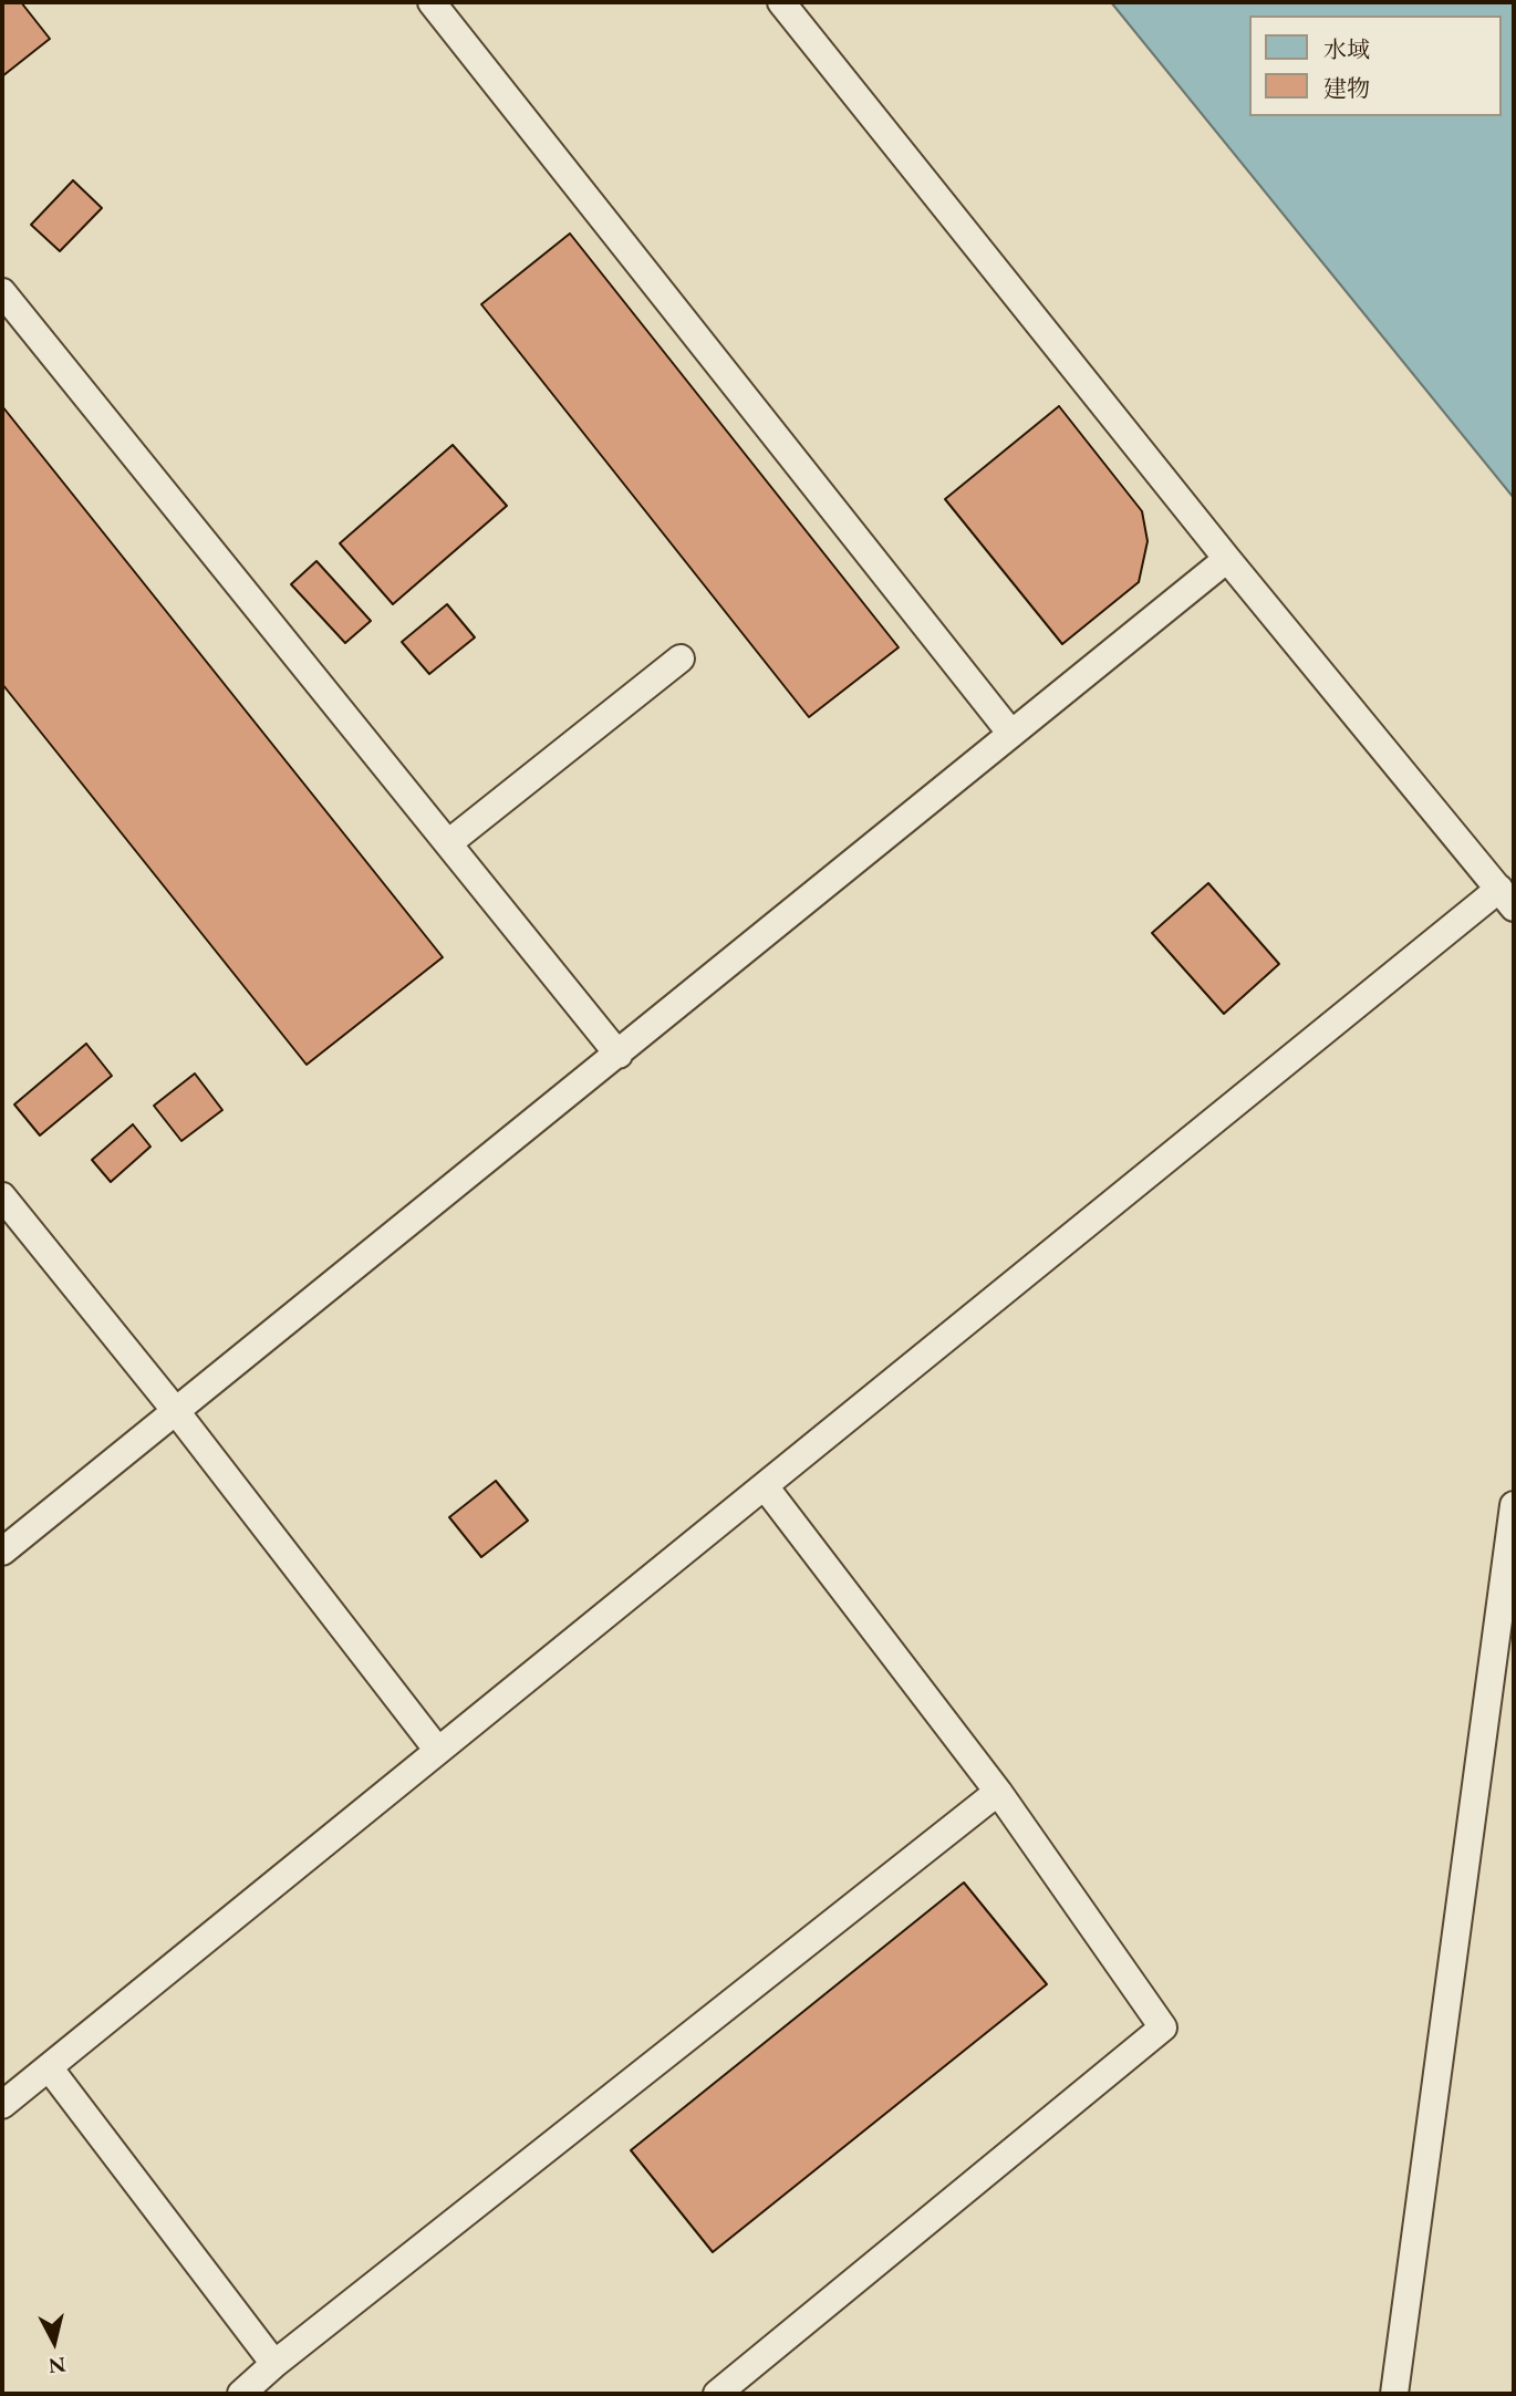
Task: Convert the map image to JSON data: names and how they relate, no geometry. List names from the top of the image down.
{
  "legend": ["水域", "建物"],
  "north": "bottom"
}
